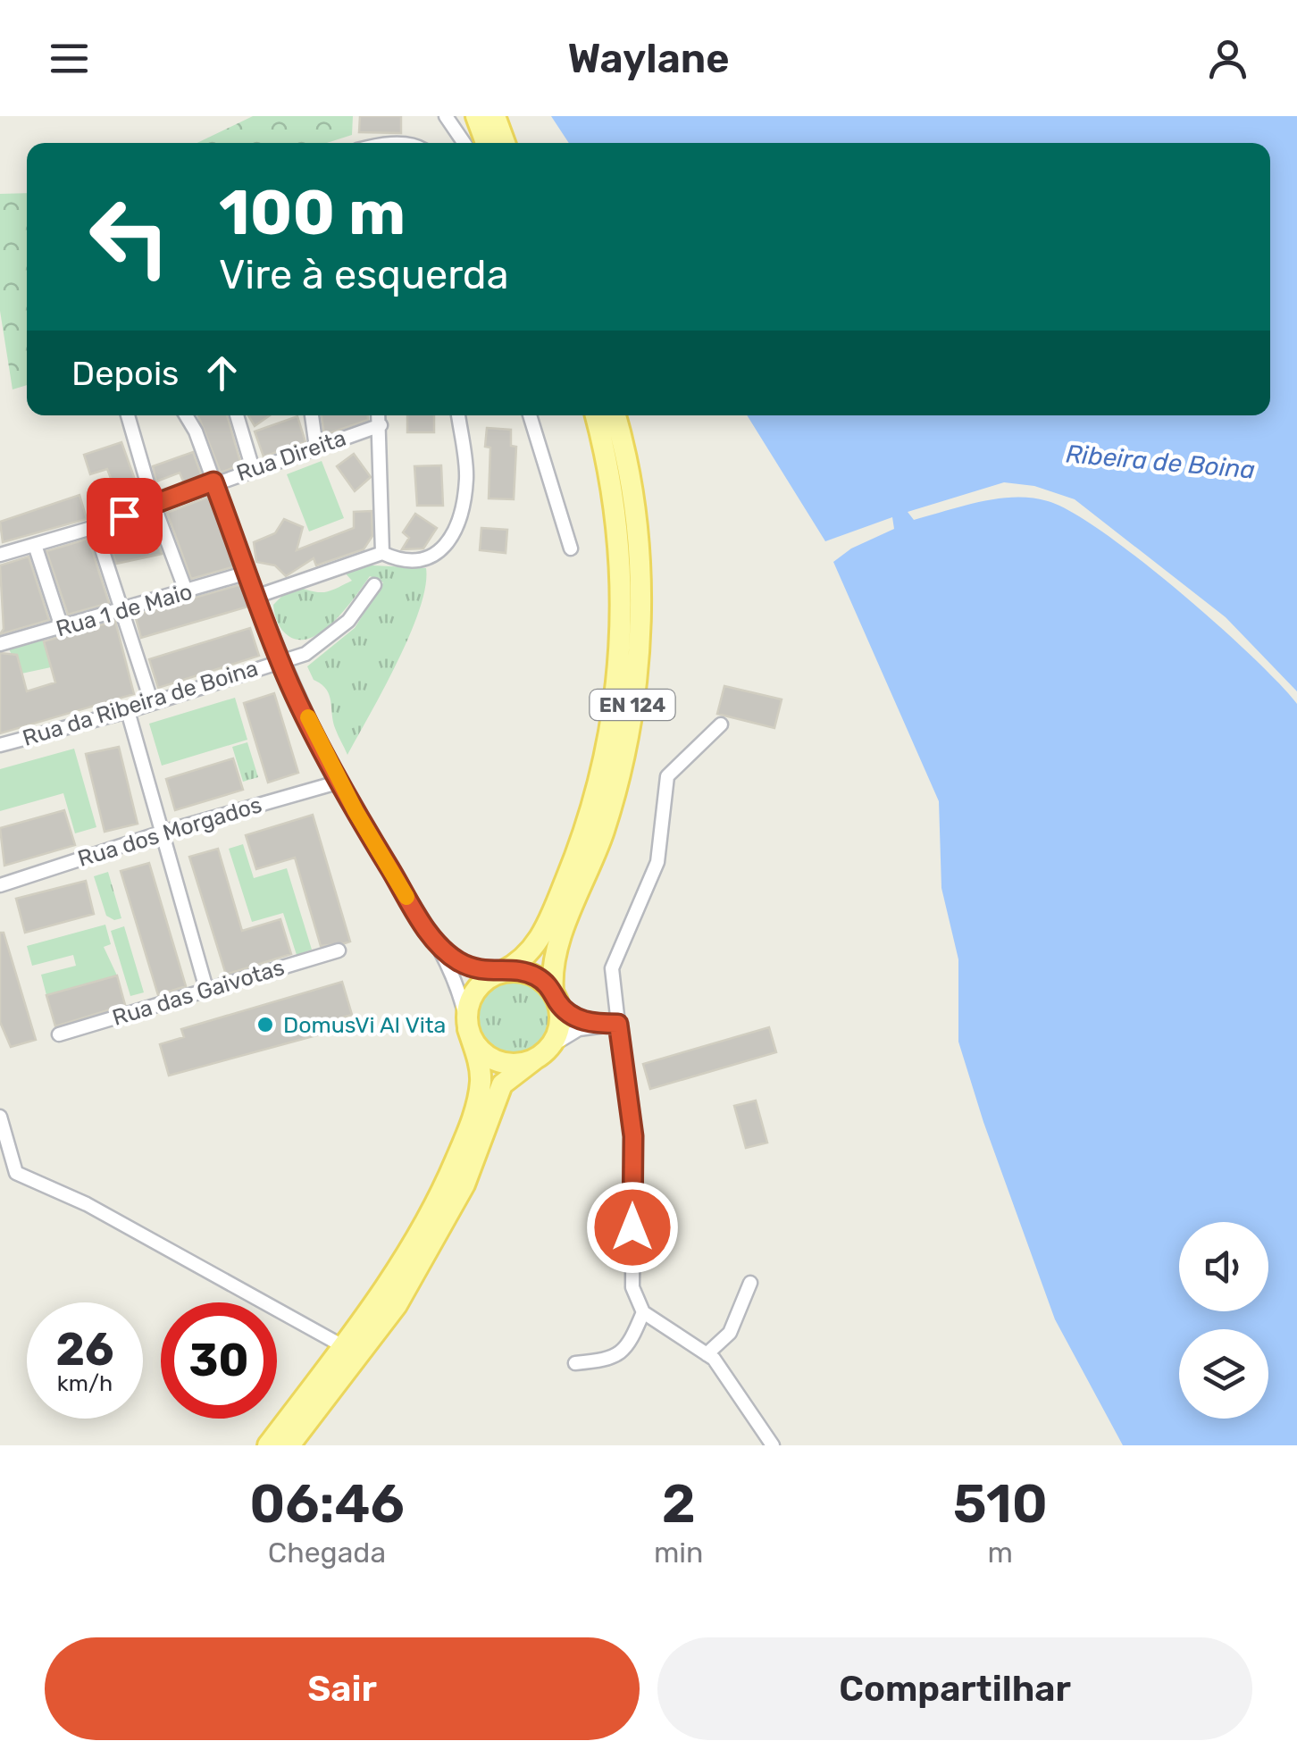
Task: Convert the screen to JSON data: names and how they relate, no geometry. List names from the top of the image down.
{
  "streets": {
    "main road": ["EN 124"],
    "street": [
      "Rua Direita",
      "Rua 1 de Maio",
      "Rua da Ribeira de Boina",
      "Rua dos Morgados",
      "Rua das Gaivotas"
    ]
  },
  "water": ["Ribeira de Boina"],
  "places": ["DomusVi Al Vita"],
  "page": {
    "header": "Waylane",
    "turn": ["100 m", "Vire à esquerda"],
    "then": "Depois",
    "speed": "26 km/h",
    "limit": "30",
    "eta": [
      "06:46",
      "Chegada",
      "2",
      "min",
      "510",
      "m"
    ],
    "buttons": ["Sair", "Compartilhar"]
  }
}
